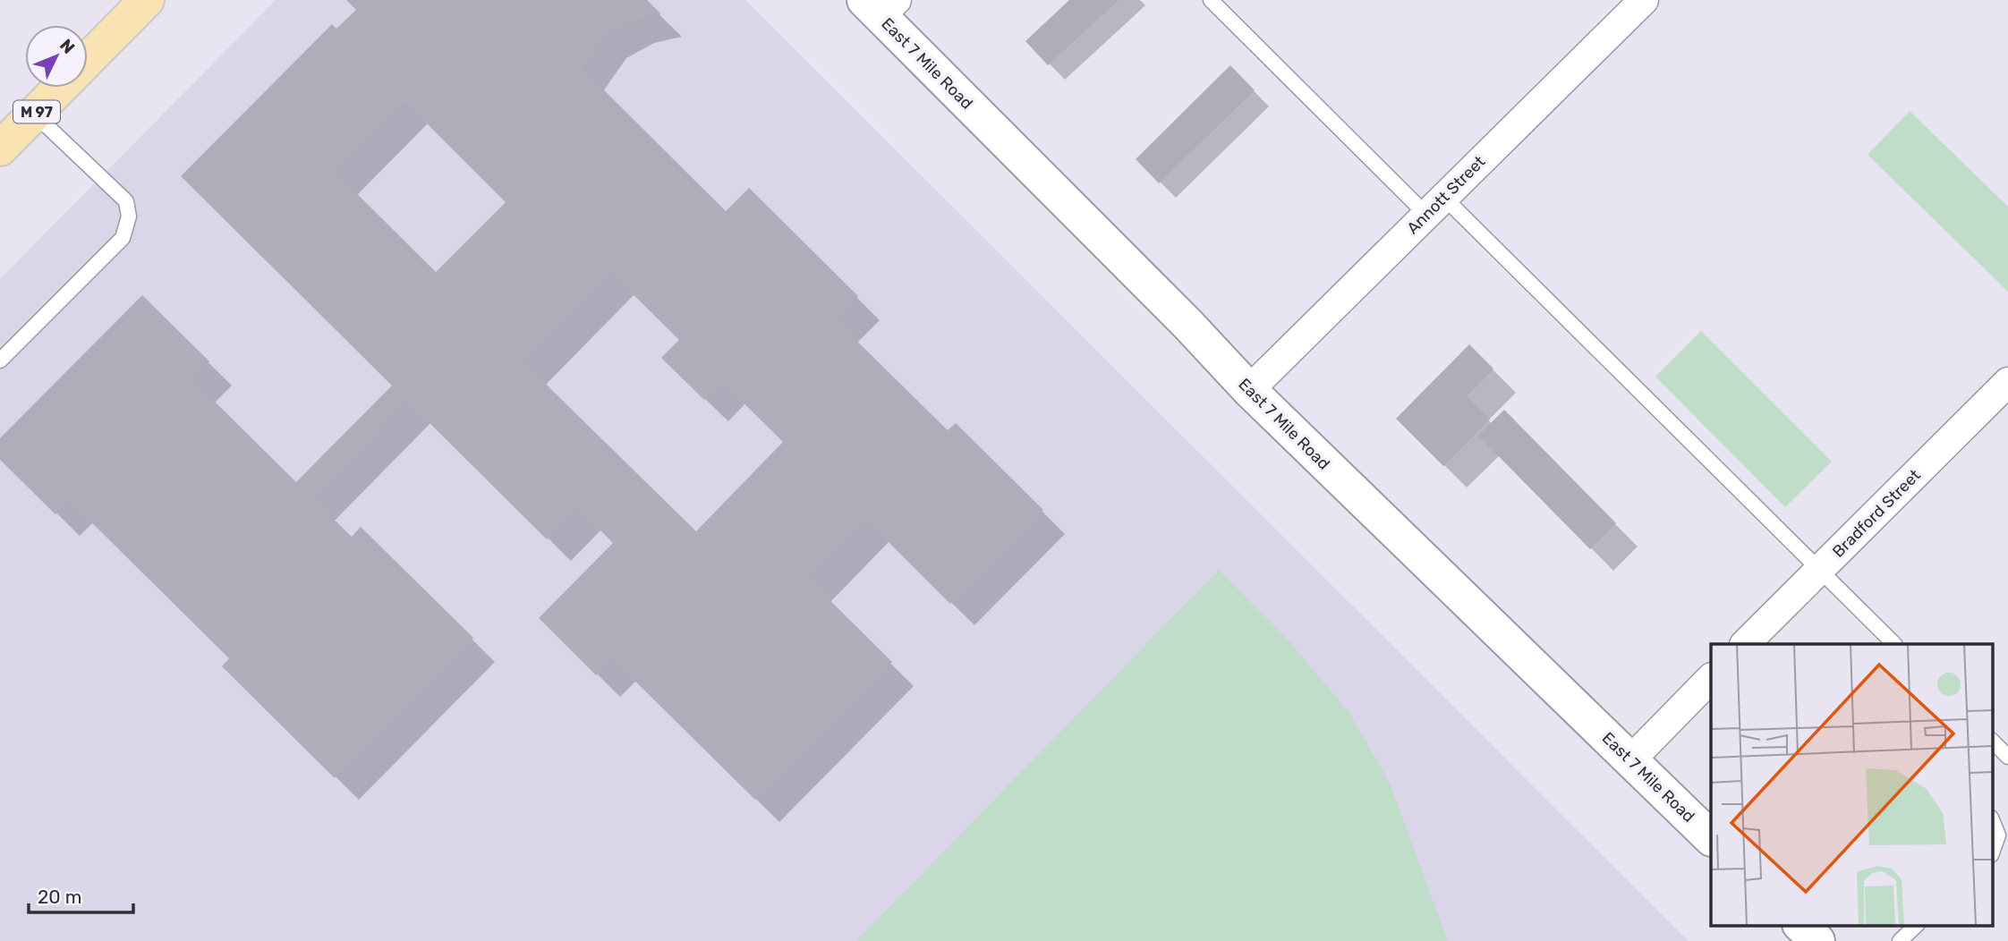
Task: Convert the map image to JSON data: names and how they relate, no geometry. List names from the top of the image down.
{
  "streets": {
    "main road": ["M 97"],
    "street": ["East 7 Mile Road", "Annott Street", "Bradford Street"]
  },
  "crossings": [
    ["East 7 Mile Road", "Annott Street"]
  ],
  "scale_bar": "20 m",
  "north": "top right"
}
